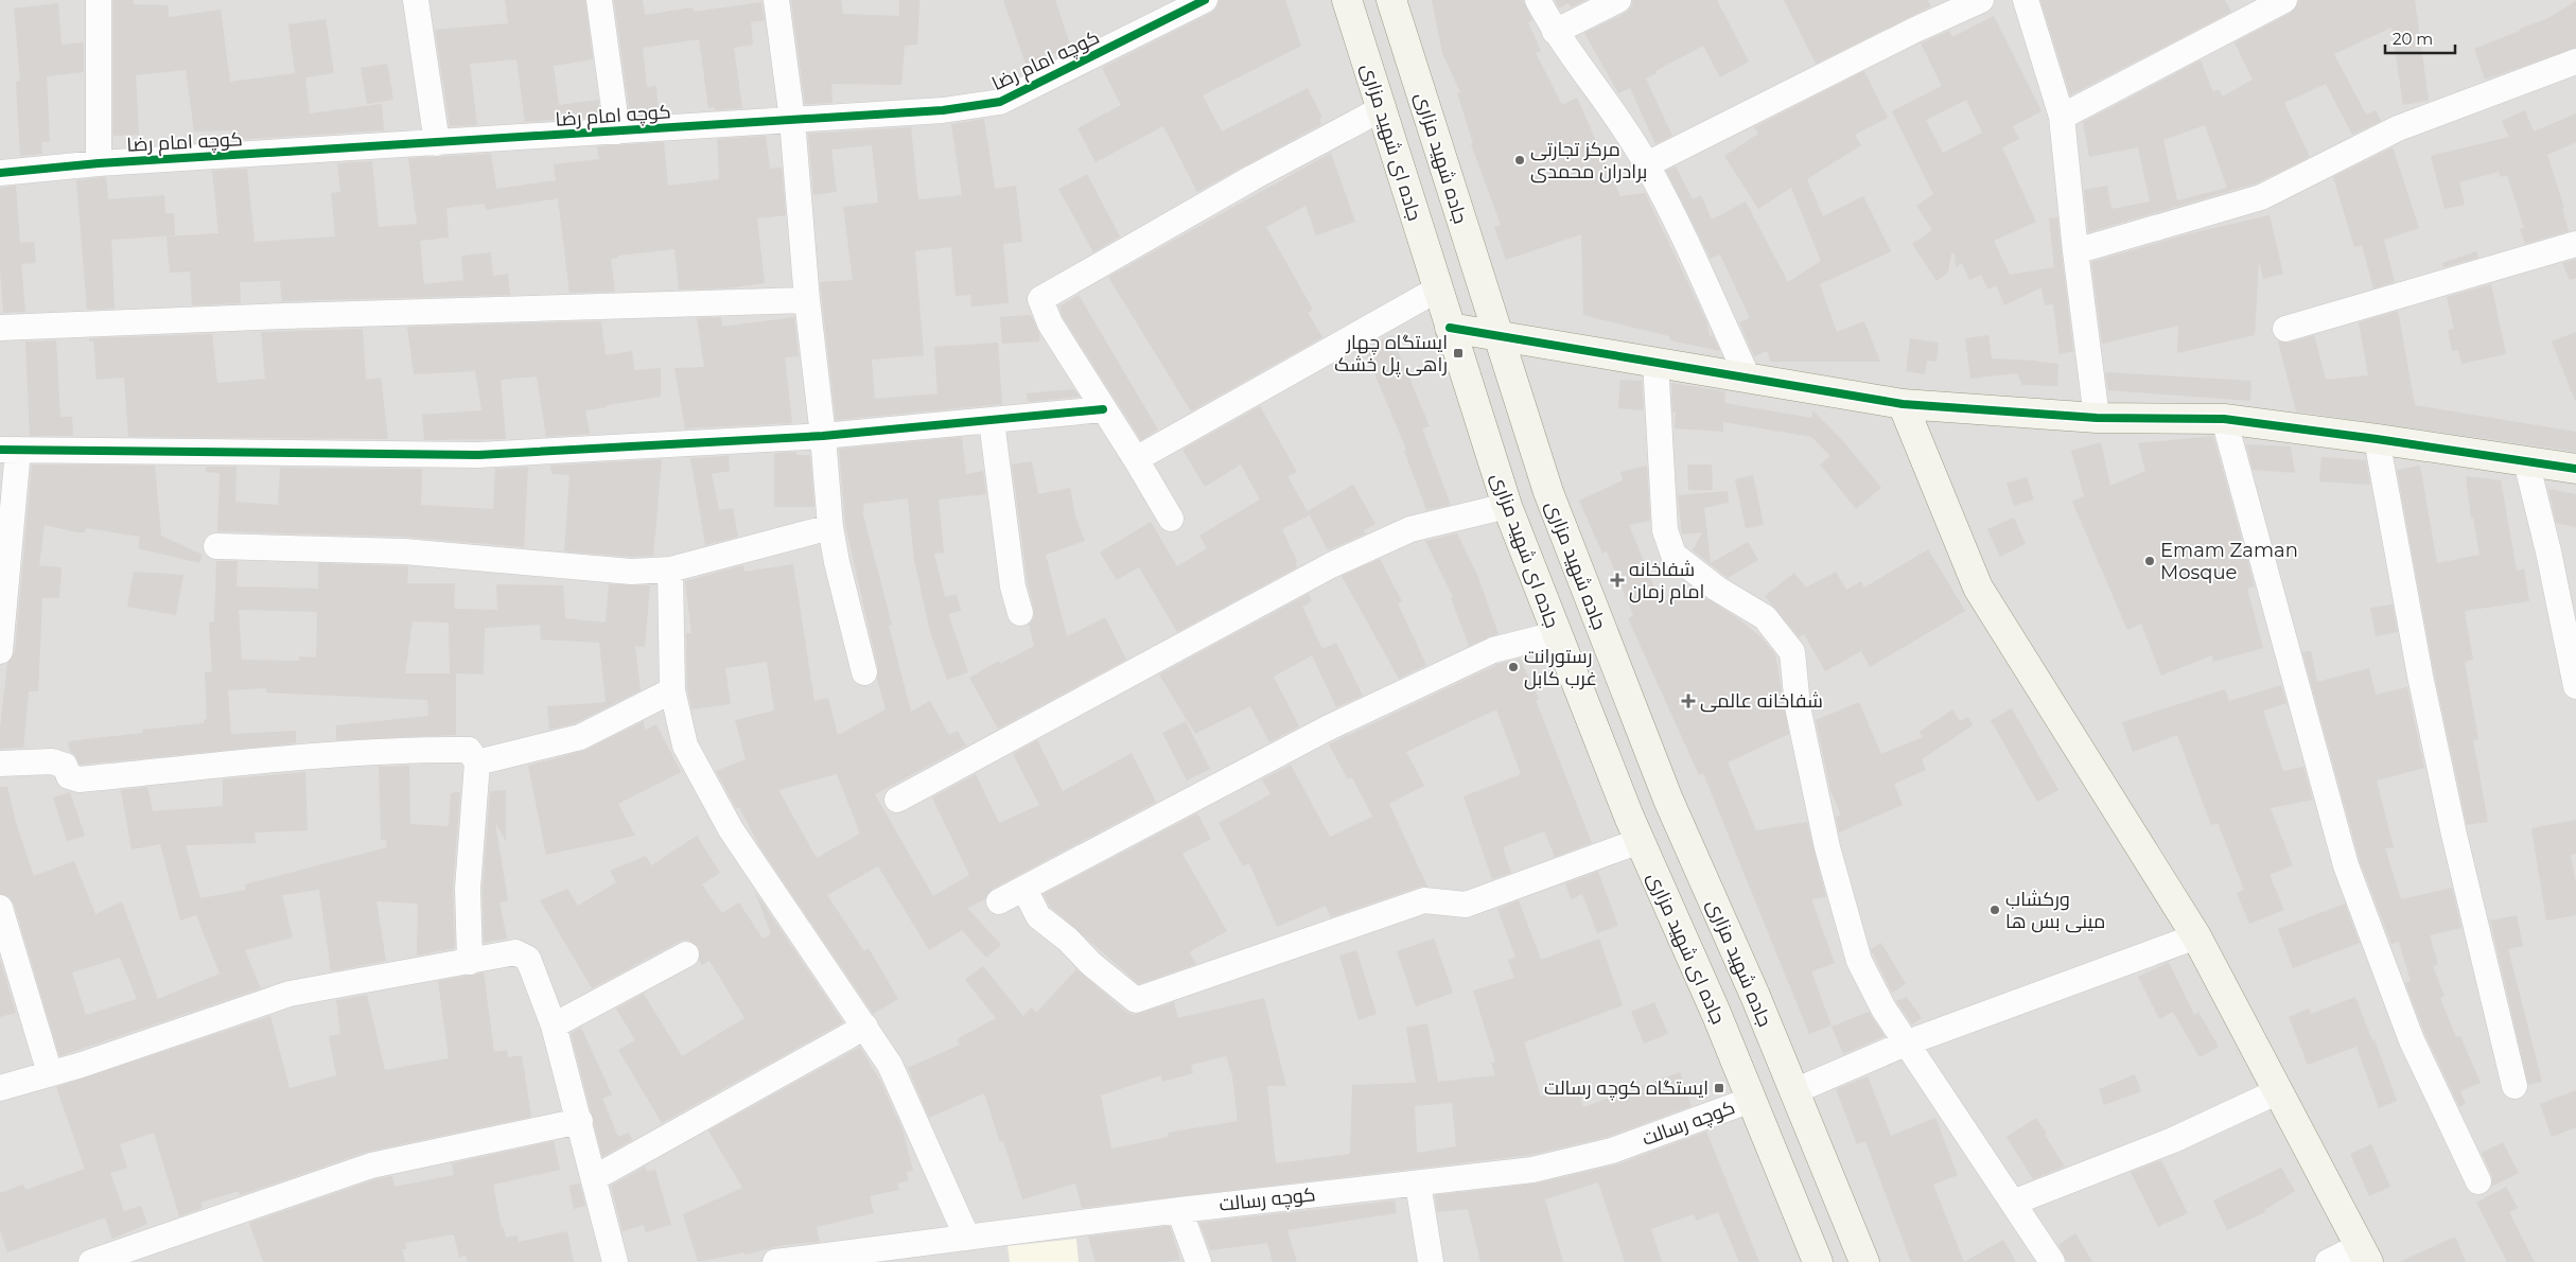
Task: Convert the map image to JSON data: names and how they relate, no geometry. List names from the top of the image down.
{
  "streets": {
    "main road": ["جاده ای شهید مزاری", "جاده شهید مزاری"],
    "street": ["کوچه امام رضا", "کوچه رسالت"]
  },
  "crossings": [
    ["جاده ای شهید مزاری", "کوچه رسالت"]
  ],
  "places": {
    "other": [
      "مرکز تجارتی برادران محمدی",
      "Emam Zaman Mosque",
      "رستورانت غرب کابل",
      "ورکشاب مینی بس ها"
    ],
    "transit": ["ایستگاه چهار راهی پل خشک", "ایستگاه کوچه رسالت"],
    "health": ["شفاخانه امام زمان", "شفاخانه عالمی"]
  },
  "scale_bar": "20 m"
}
